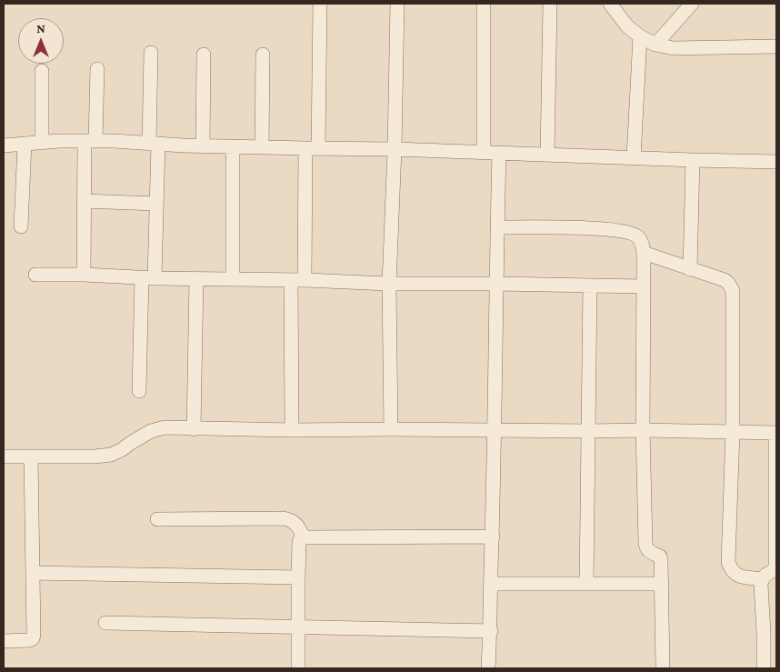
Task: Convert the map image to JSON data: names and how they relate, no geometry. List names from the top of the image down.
{
  "north": "top"
}
